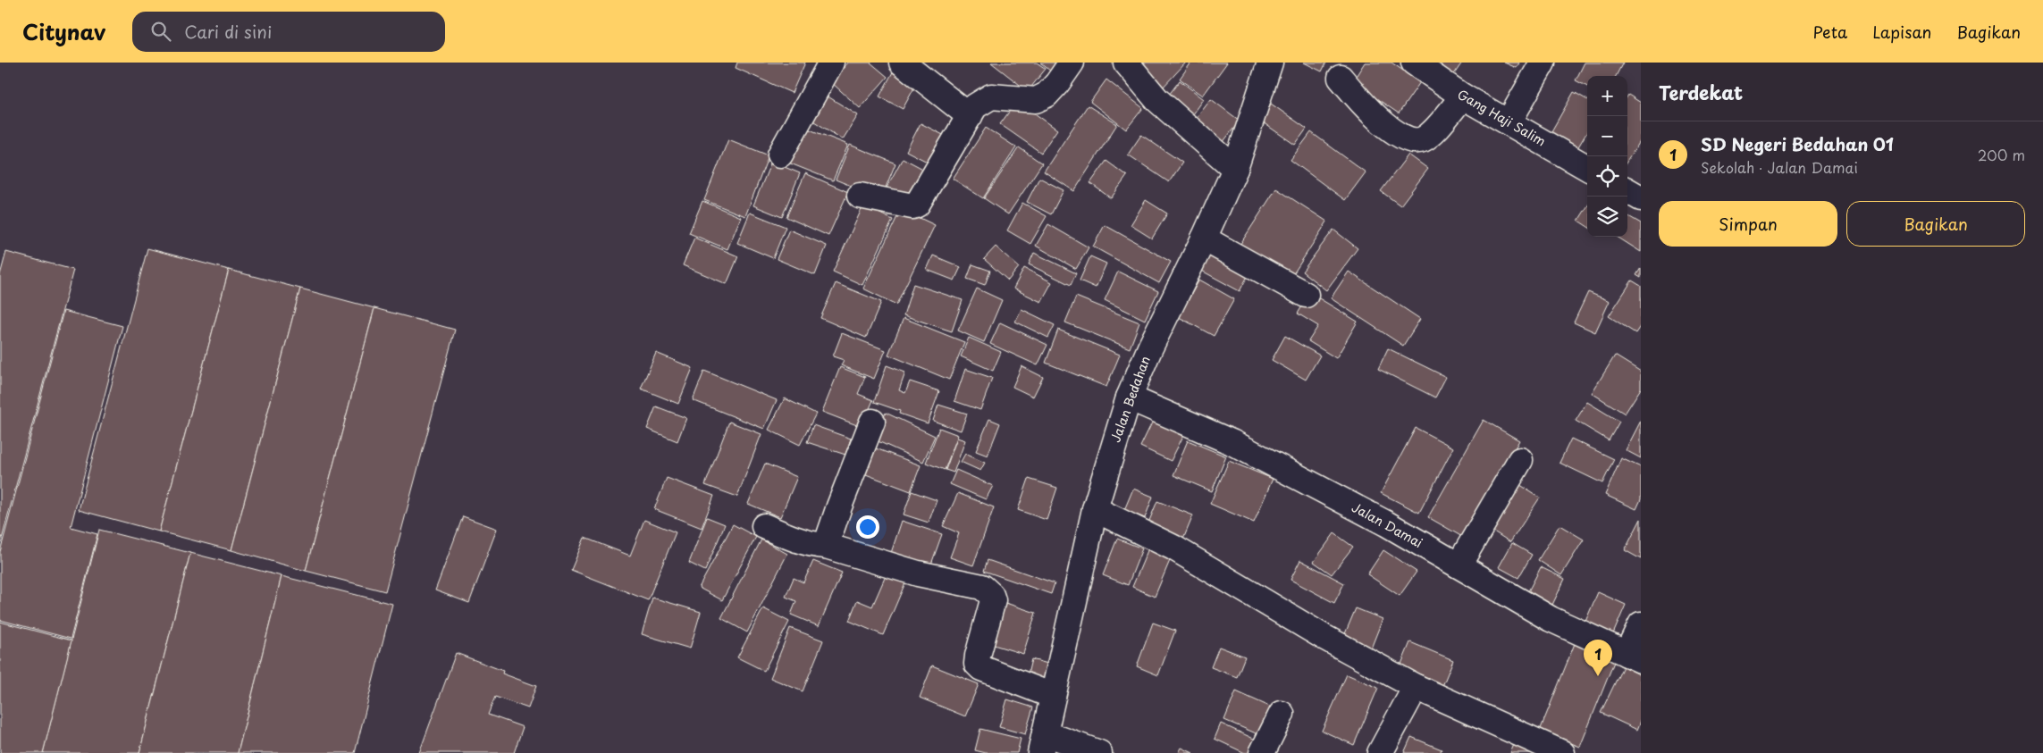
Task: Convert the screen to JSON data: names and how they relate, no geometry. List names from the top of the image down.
{
  "streets": {
    "street": ["Gang Haji Salim", "Jalan Bedahan", "Jalan Damai"]
  },
  "crossings": [
    ["Jalan Bedahan", "Jalan Damai"]
  ],
  "page": {
    "header": "Citynav",
    "search": "Cari di sini",
    "nav": ["Peta", "Lapisan", "Bagikan"],
    "heading": "Terdekat",
    "map_buttons": ["+", "−"],
    "list": [
      {
        "mark": "1",
        "name": "SD Negeri Bedahan 01",
        "note": "Sekolah · Jalan Damai",
        "value": "200 m"
      }
    ],
    "buttons": ["Simpan", "Bagikan"],
    "pins": "1"
  }
}
